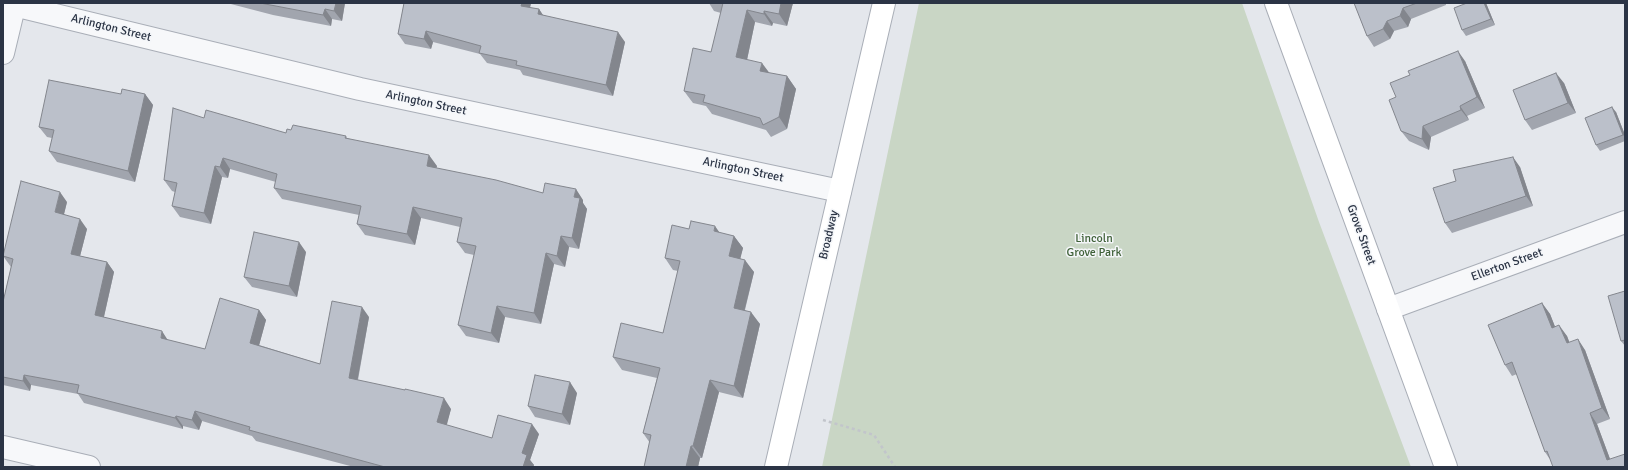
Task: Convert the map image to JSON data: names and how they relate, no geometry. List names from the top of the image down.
{
  "streets": {
    "main road": ["Broadway", "Grove Street"],
    "street": ["Arlington Street", "Ellerton Street"]
  },
  "crossings": [
    ["Arlington Street", "Broadway"],
    ["Grove Street", "Ellerton Street"]
  ],
  "parks": ["Lincoln Grove Park"]
}
